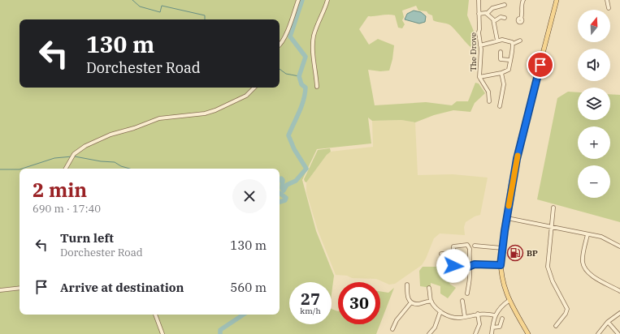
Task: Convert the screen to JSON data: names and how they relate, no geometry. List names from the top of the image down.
{
  "streets": {
    "street": ["The Drove"]
  },
  "places": {
    "fuel station": ["BP"]
  },
  "north": "top",
  "page": {
    "map_buttons": ["+", "−"],
    "turn": ["130 m", "Dorchester Road"],
    "heading": ["2 min", "690 m · 17:40"],
    "list": [
      {
        "name": "Turn left",
        "note": "Dorchester Road",
        "value": "130 m"
      },
      {
        "name": "Arrive at destination",
        "value": "560 m"
      }
    ],
    "speed": "27 km/h",
    "limit": "30"
  }
}
